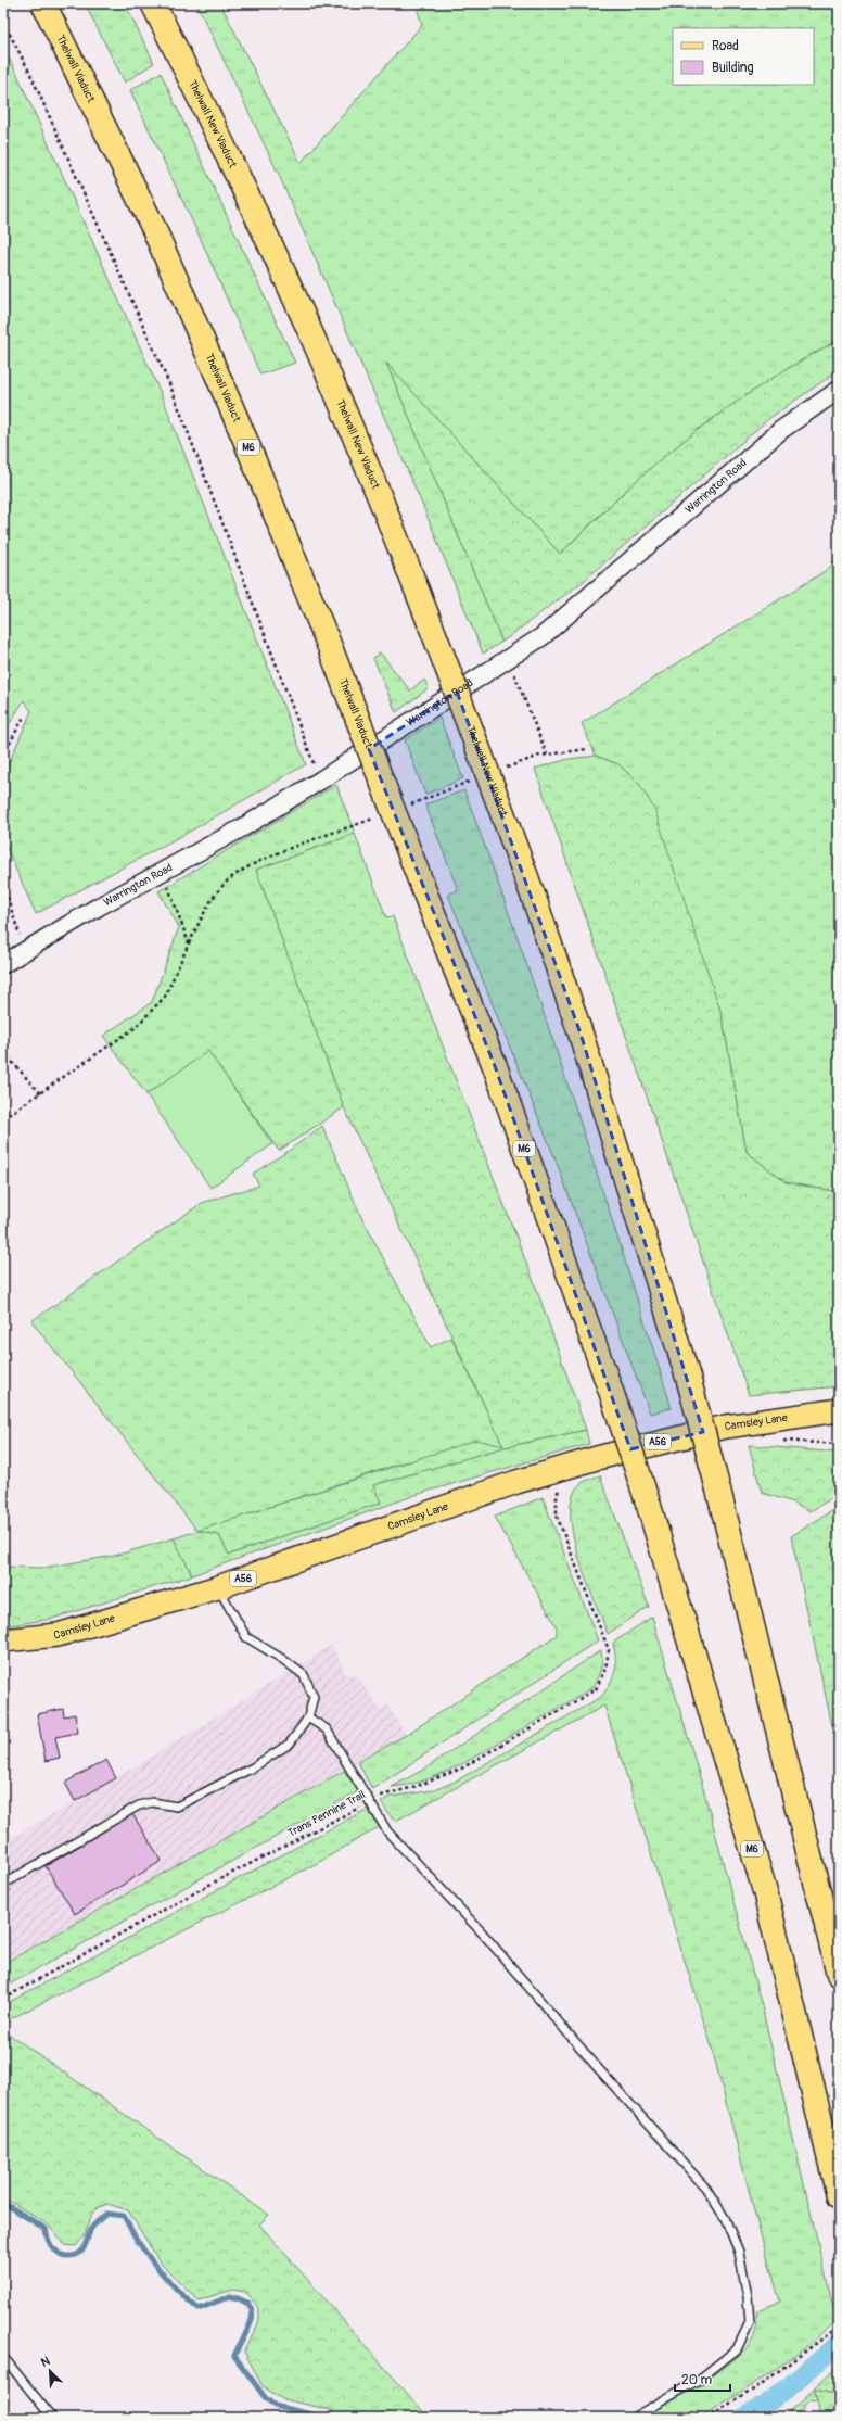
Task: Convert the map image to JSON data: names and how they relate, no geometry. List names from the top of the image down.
{
  "streets": {
    "highway": ["Thelwall Viaduct", "Thelwall New Viaduct", "M6"],
    "main road": ["Camsley Lane", "A56"],
    "street": ["Warrington Road"],
    "path": ["Trans Pennine Trail"]
  },
  "legend": ["Road", "Building"],
  "scale_bar": "20 m",
  "north": "top left"
}
